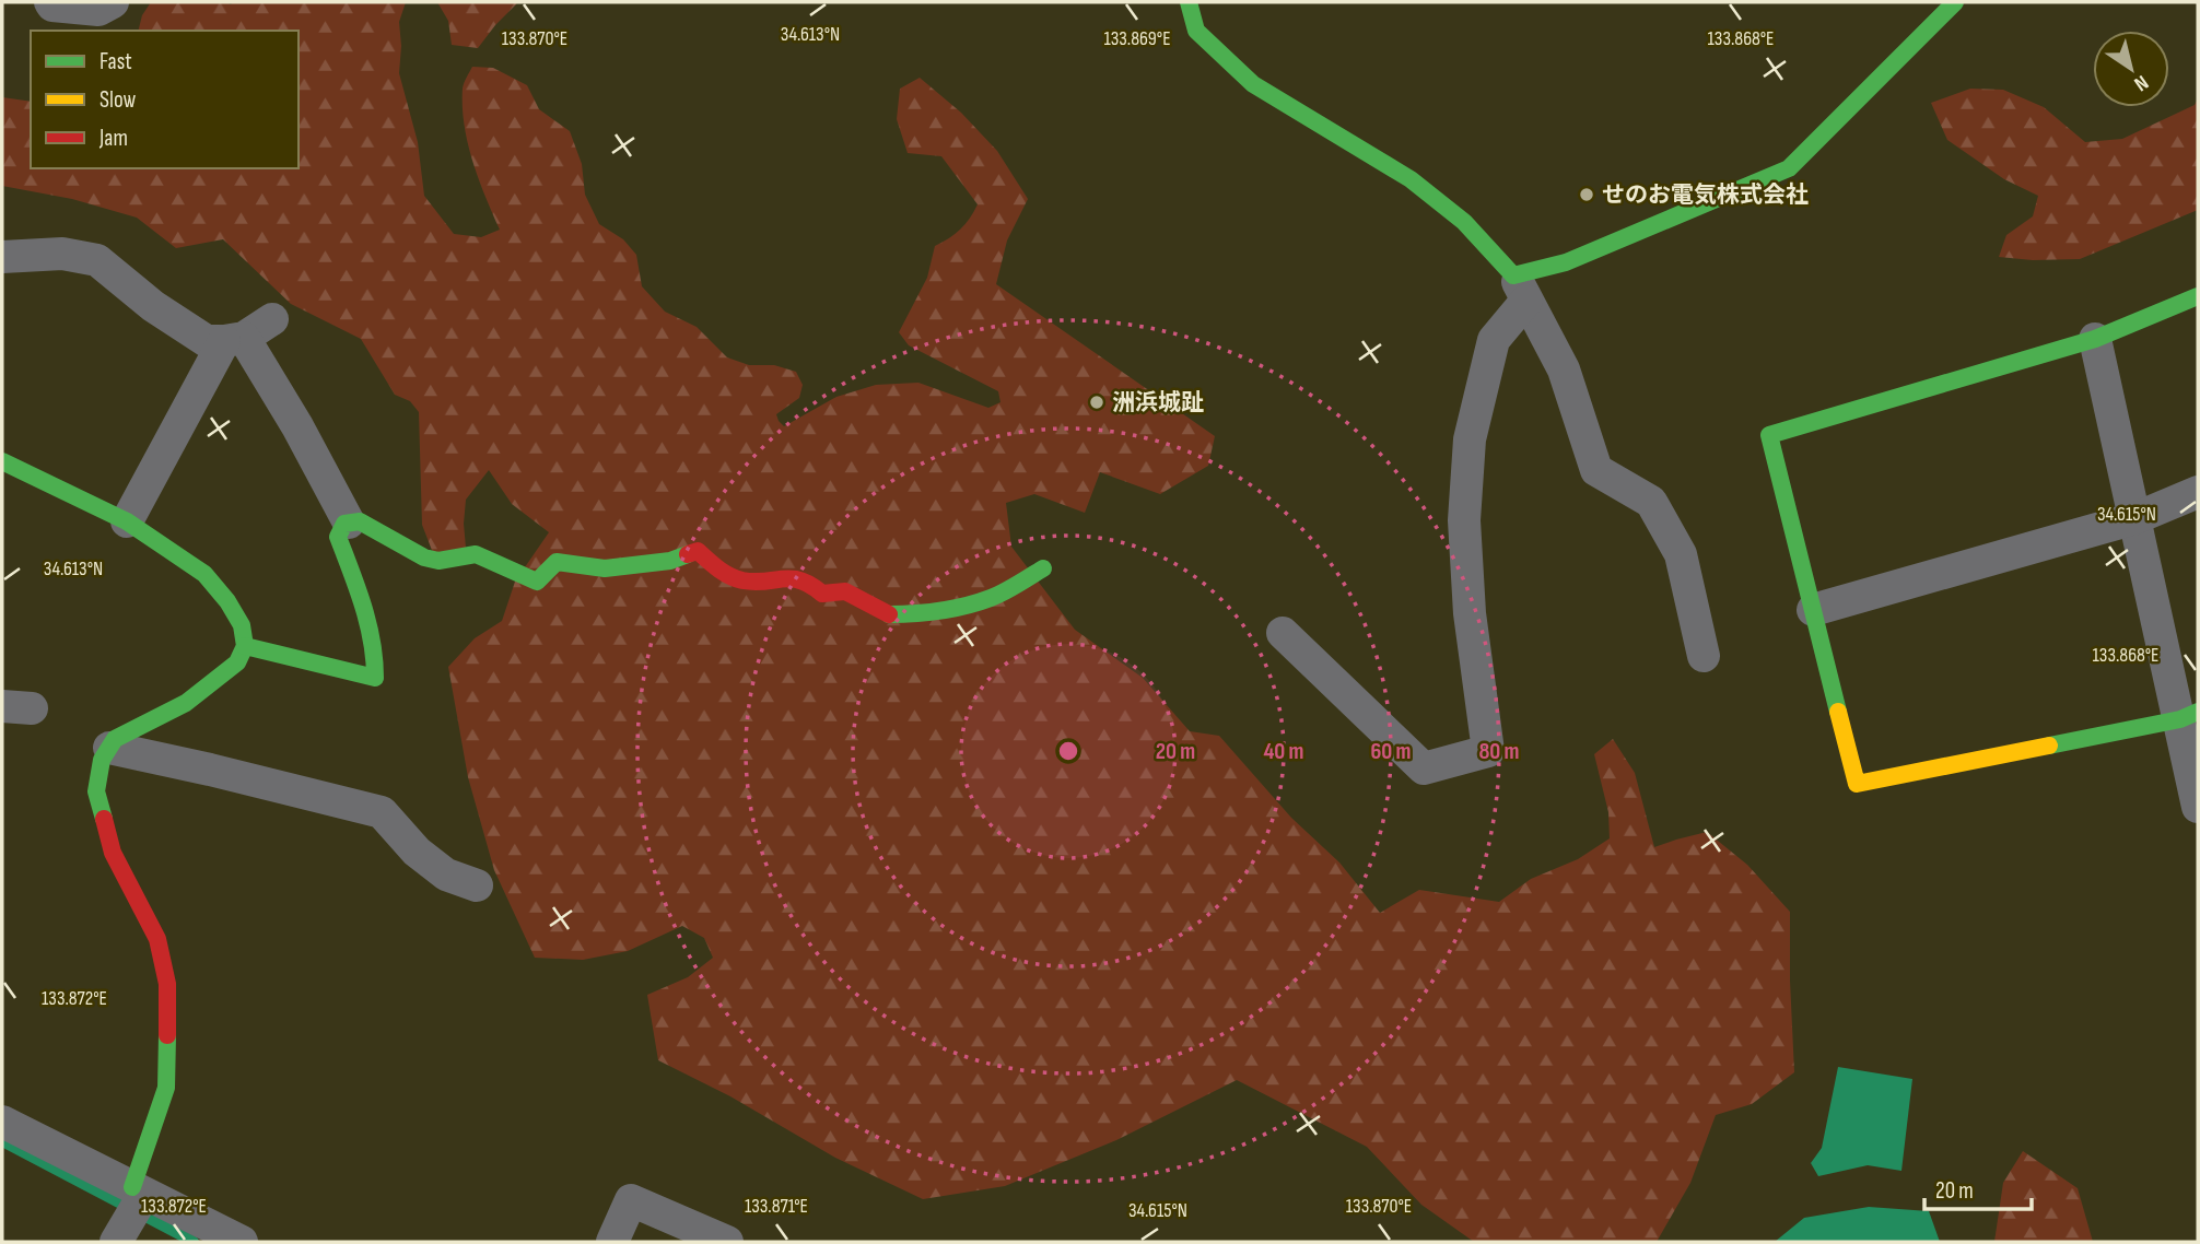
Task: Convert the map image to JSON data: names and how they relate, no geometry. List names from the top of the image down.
{
  "places": ["せのお電気株式会社", "洲浜城趾"],
  "legend": ["Fast", "Slow", "Jam"],
  "scale_bar": "20 m",
  "north": "bottom right",
  "coordinates": [
    "34.613°N",
    "133.869°E",
    "133.868°E",
    "133.870°E",
    "34.615°N",
    "133.872°E",
    "133.871°E"
  ],
  "rings": [
    "20 m",
    "40 m",
    "60 m",
    "80 m"
  ]
}
